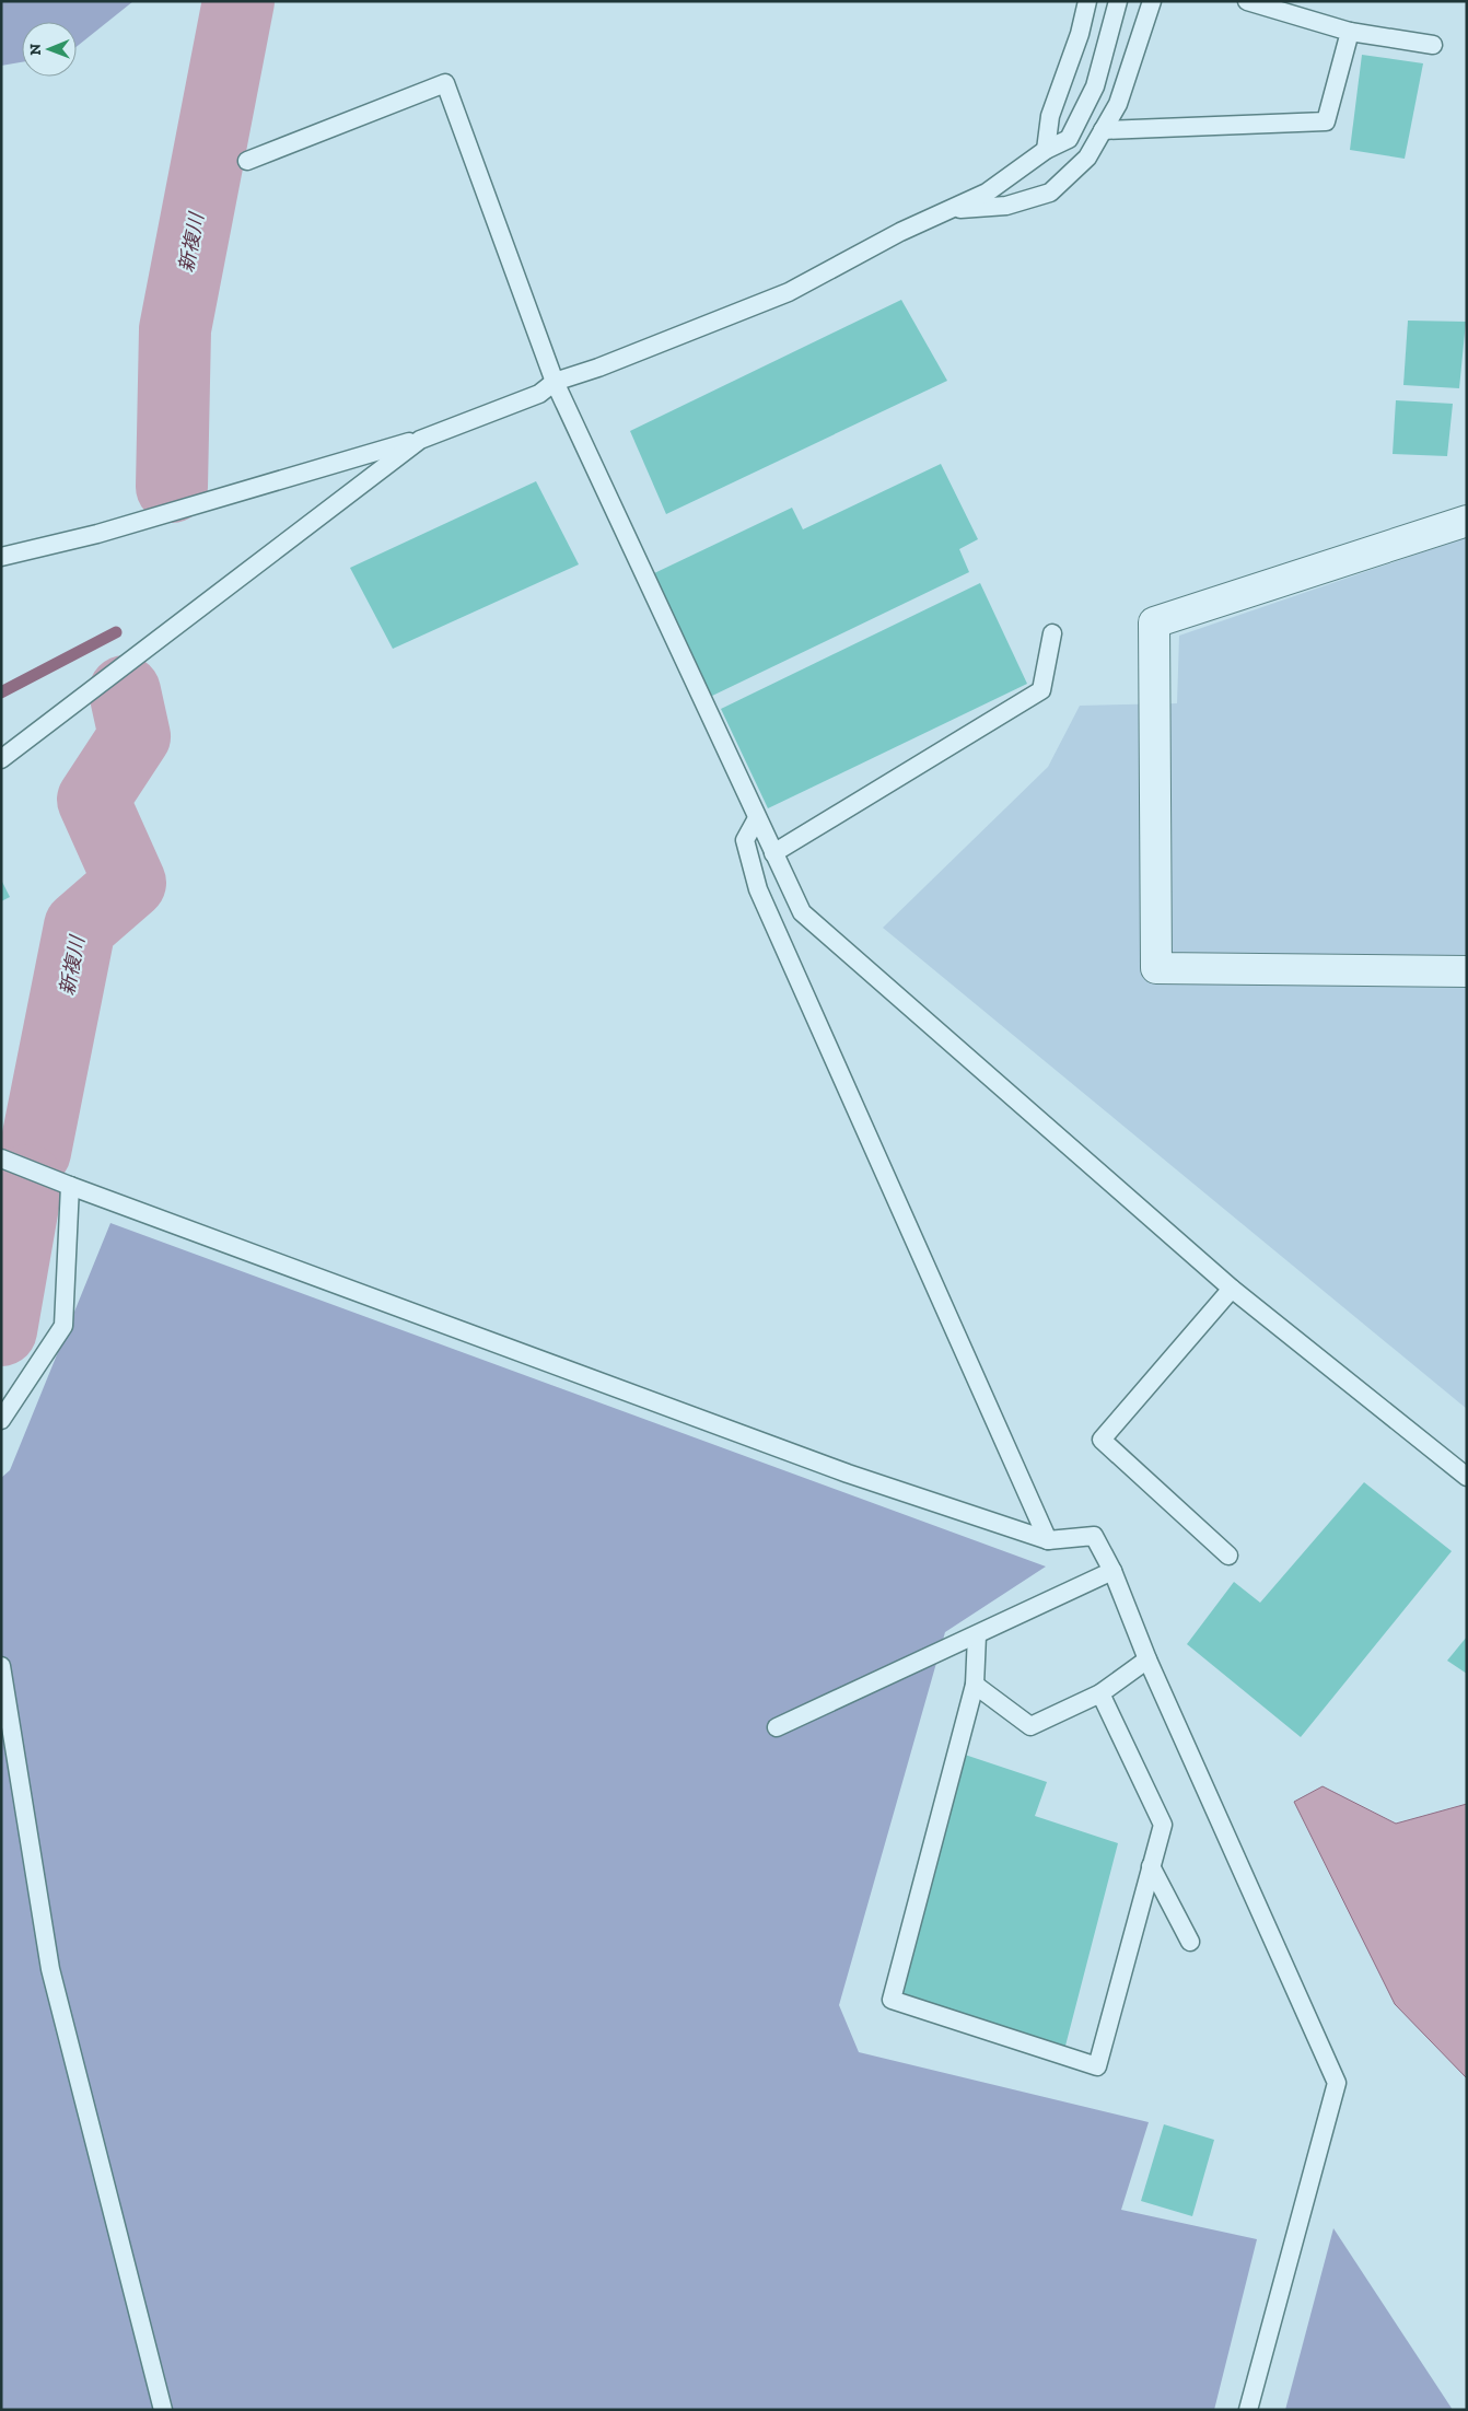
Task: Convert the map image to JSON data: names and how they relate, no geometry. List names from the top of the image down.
{
  "water": ["新複川"],
  "north": "left"
}
